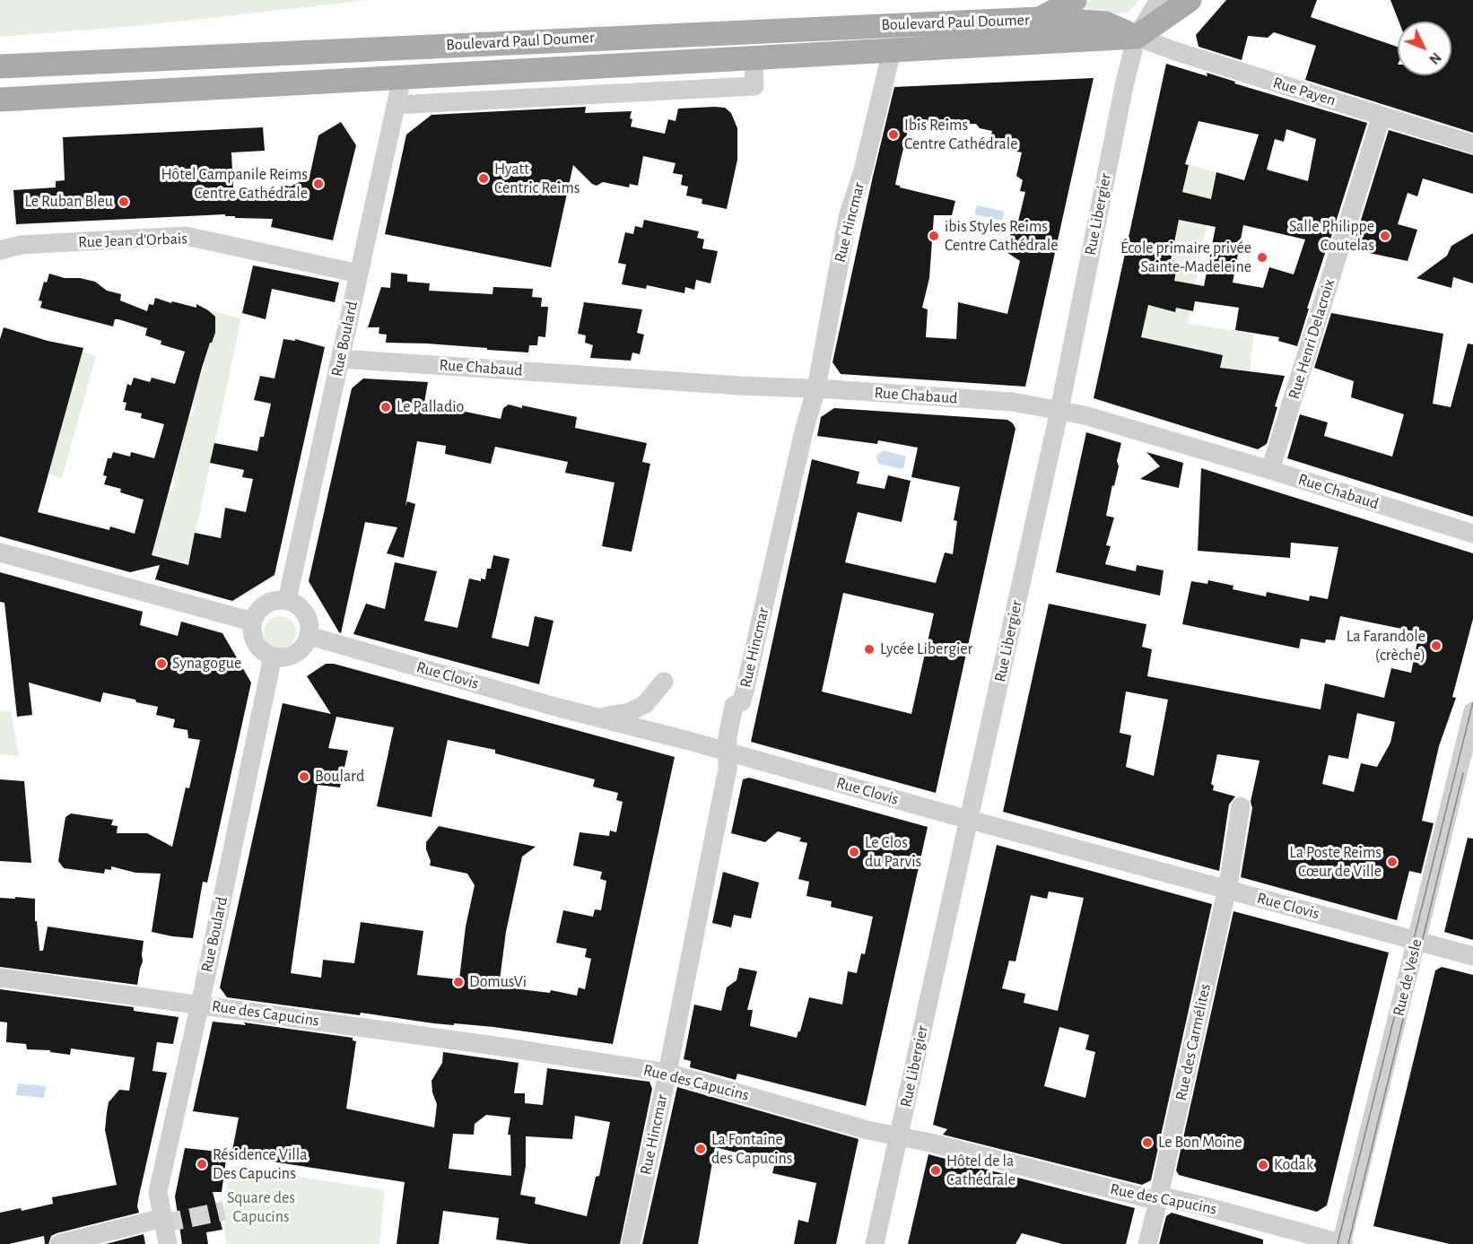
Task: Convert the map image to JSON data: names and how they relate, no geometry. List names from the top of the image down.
{
  "streets": {
    "main road": ["Boulevard Paul Doumer"],
    "street": [
      "Rue Payen",
      "Rue Libergier",
      "Rue Hincmar",
      "Rue Jean d'Orbais",
      "Rue Boulard",
      "Rue Henri Delacroix",
      "Rue Chabaud",
      "Rue Clovis",
      "Rue de Vesle",
      "Rue des Capucins",
      "Rue des Carmélites"
    ]
  },
  "crossings": [
    ["Boulevard Paul Doumer", "Rue Payen"],
    ["Boulevard Paul Doumer", "Rue Libergier"],
    ["Boulevard Paul Doumer", "Rue Hincmar"],
    ["Boulevard Paul Doumer", "Rue Boulard"],
    ["Rue Payen", "Rue Libergier"],
    ["Rue Payen", "Rue Henri Delacroix"],
    ["Rue Libergier", "Rue Chabaud"],
    ["Rue Libergier", "Rue Clovis"],
    ["Rue Libergier", "Rue des Capucins"],
    ["Rue Hincmar", "Rue Chabaud"],
    ["Rue Hincmar", "Rue Clovis"],
    ["Rue Hincmar", "Rue des Capucins"],
    ["Rue Jean d'Orbais", "Rue Boulard"],
    ["Rue Boulard", "Rue Chabaud"],
    ["Rue Boulard", "Rue Clovis"],
    ["Rue Boulard", "Rue des Capucins"],
    ["Rue Henri Delacroix", "Rue Chabaud"],
    ["Rue Clovis", "Rue de Vesle"],
    ["Rue Clovis", "Rue des Carmélites"],
    ["Rue de Vesle", "Rue des Capucins"],
    ["Rue des Capucins", "Rue des Carmélites"]
  ],
  "parks": ["Square des Capucins"],
  "places": [
    "Ibis Reims Centre Cathédrale",
    "Hyatt Centric Reims",
    "Hôtel Campanile Reims Centre Cathédrale",
    "Le Ruban Bleu",
    "ibis Styles Reims Centre Cathédrale",
    "Salle Philippe Coutelas",
    "École primaire privée Sainte-Madeleine",
    "Le Palladio",
    "La Farandole (crèche)",
    "Lycée Libergier",
    "Synagogue",
    "Boulard",
    "Le Clos du Parvis",
    "La Poste Reims Cœur de Ville",
    "DomusVi",
    "Le Bon Moine",
    "La Fontaine des Capucins",
    "Résidence Villa Des Capucins",
    "Kodak",
    "Hôtel de la Cathédrale"
  ],
  "north": "bottom right"
}
